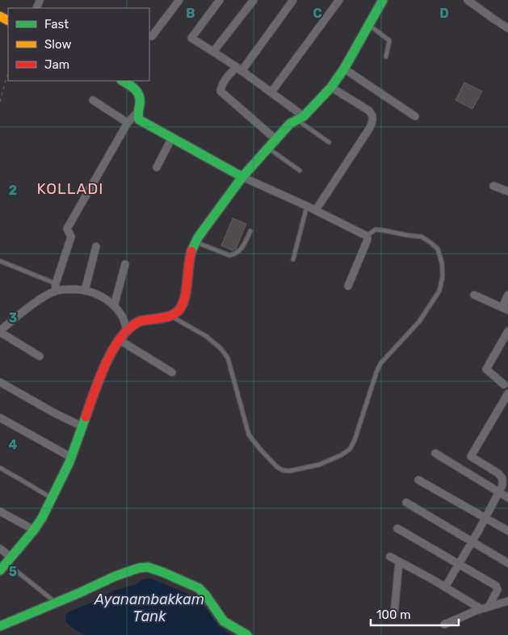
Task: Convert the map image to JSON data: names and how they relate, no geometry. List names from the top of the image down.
{
  "districts": ["KOLLADI"],
  "water": ["Ayanambakkam Tank"],
  "legend": ["Fast", "Slow", "Jam"],
  "scale_bar": "100 m",
  "grid": {
    "columns": ["B", "C", "D"],
    "rows": [
      "2",
      "3",
      "4",
      "5"
    ]
  }
}
